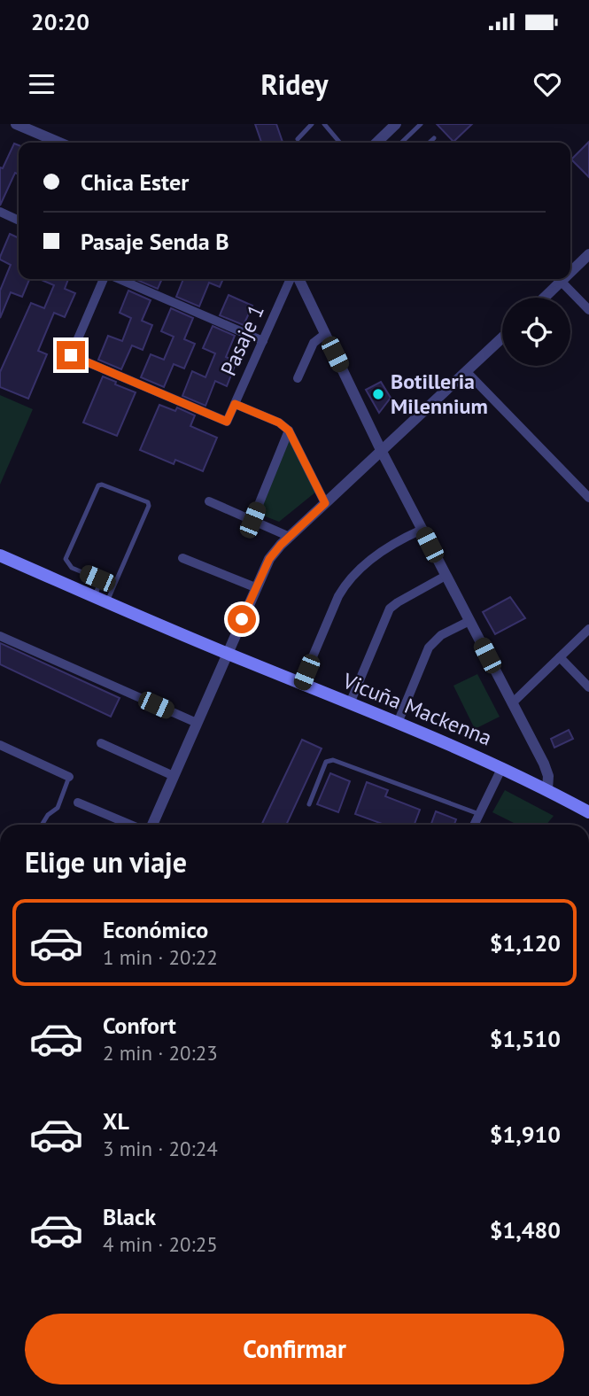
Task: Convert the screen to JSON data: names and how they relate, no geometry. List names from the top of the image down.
{
  "streets": {
    "main road": ["Vicuña Mackenna"],
    "street": ["Pasaje 1"]
  },
  "places": ["Botilleria Milennium"],
  "page": {
    "status": "20:20",
    "header": "Ridey",
    "banner": ["Chica Ester", "Pasaje Senda B"],
    "heading": "Elige un viaje",
    "list": [
      {
        "name": "Económico",
        "note": "1 min · 20:22",
        "value": "$1,120"
      },
      {
        "name": "Confort",
        "note": "2 min · 20:23",
        "value": "$1,510"
      },
      {
        "name": "XL",
        "note": "3 min · 20:24",
        "value": "$1,910"
      },
      {
        "name": "Black",
        "note": "4 min · 20:25",
        "value": "$1,480"
      }
    ],
    "buttons": "Confirmar"
  }
}
